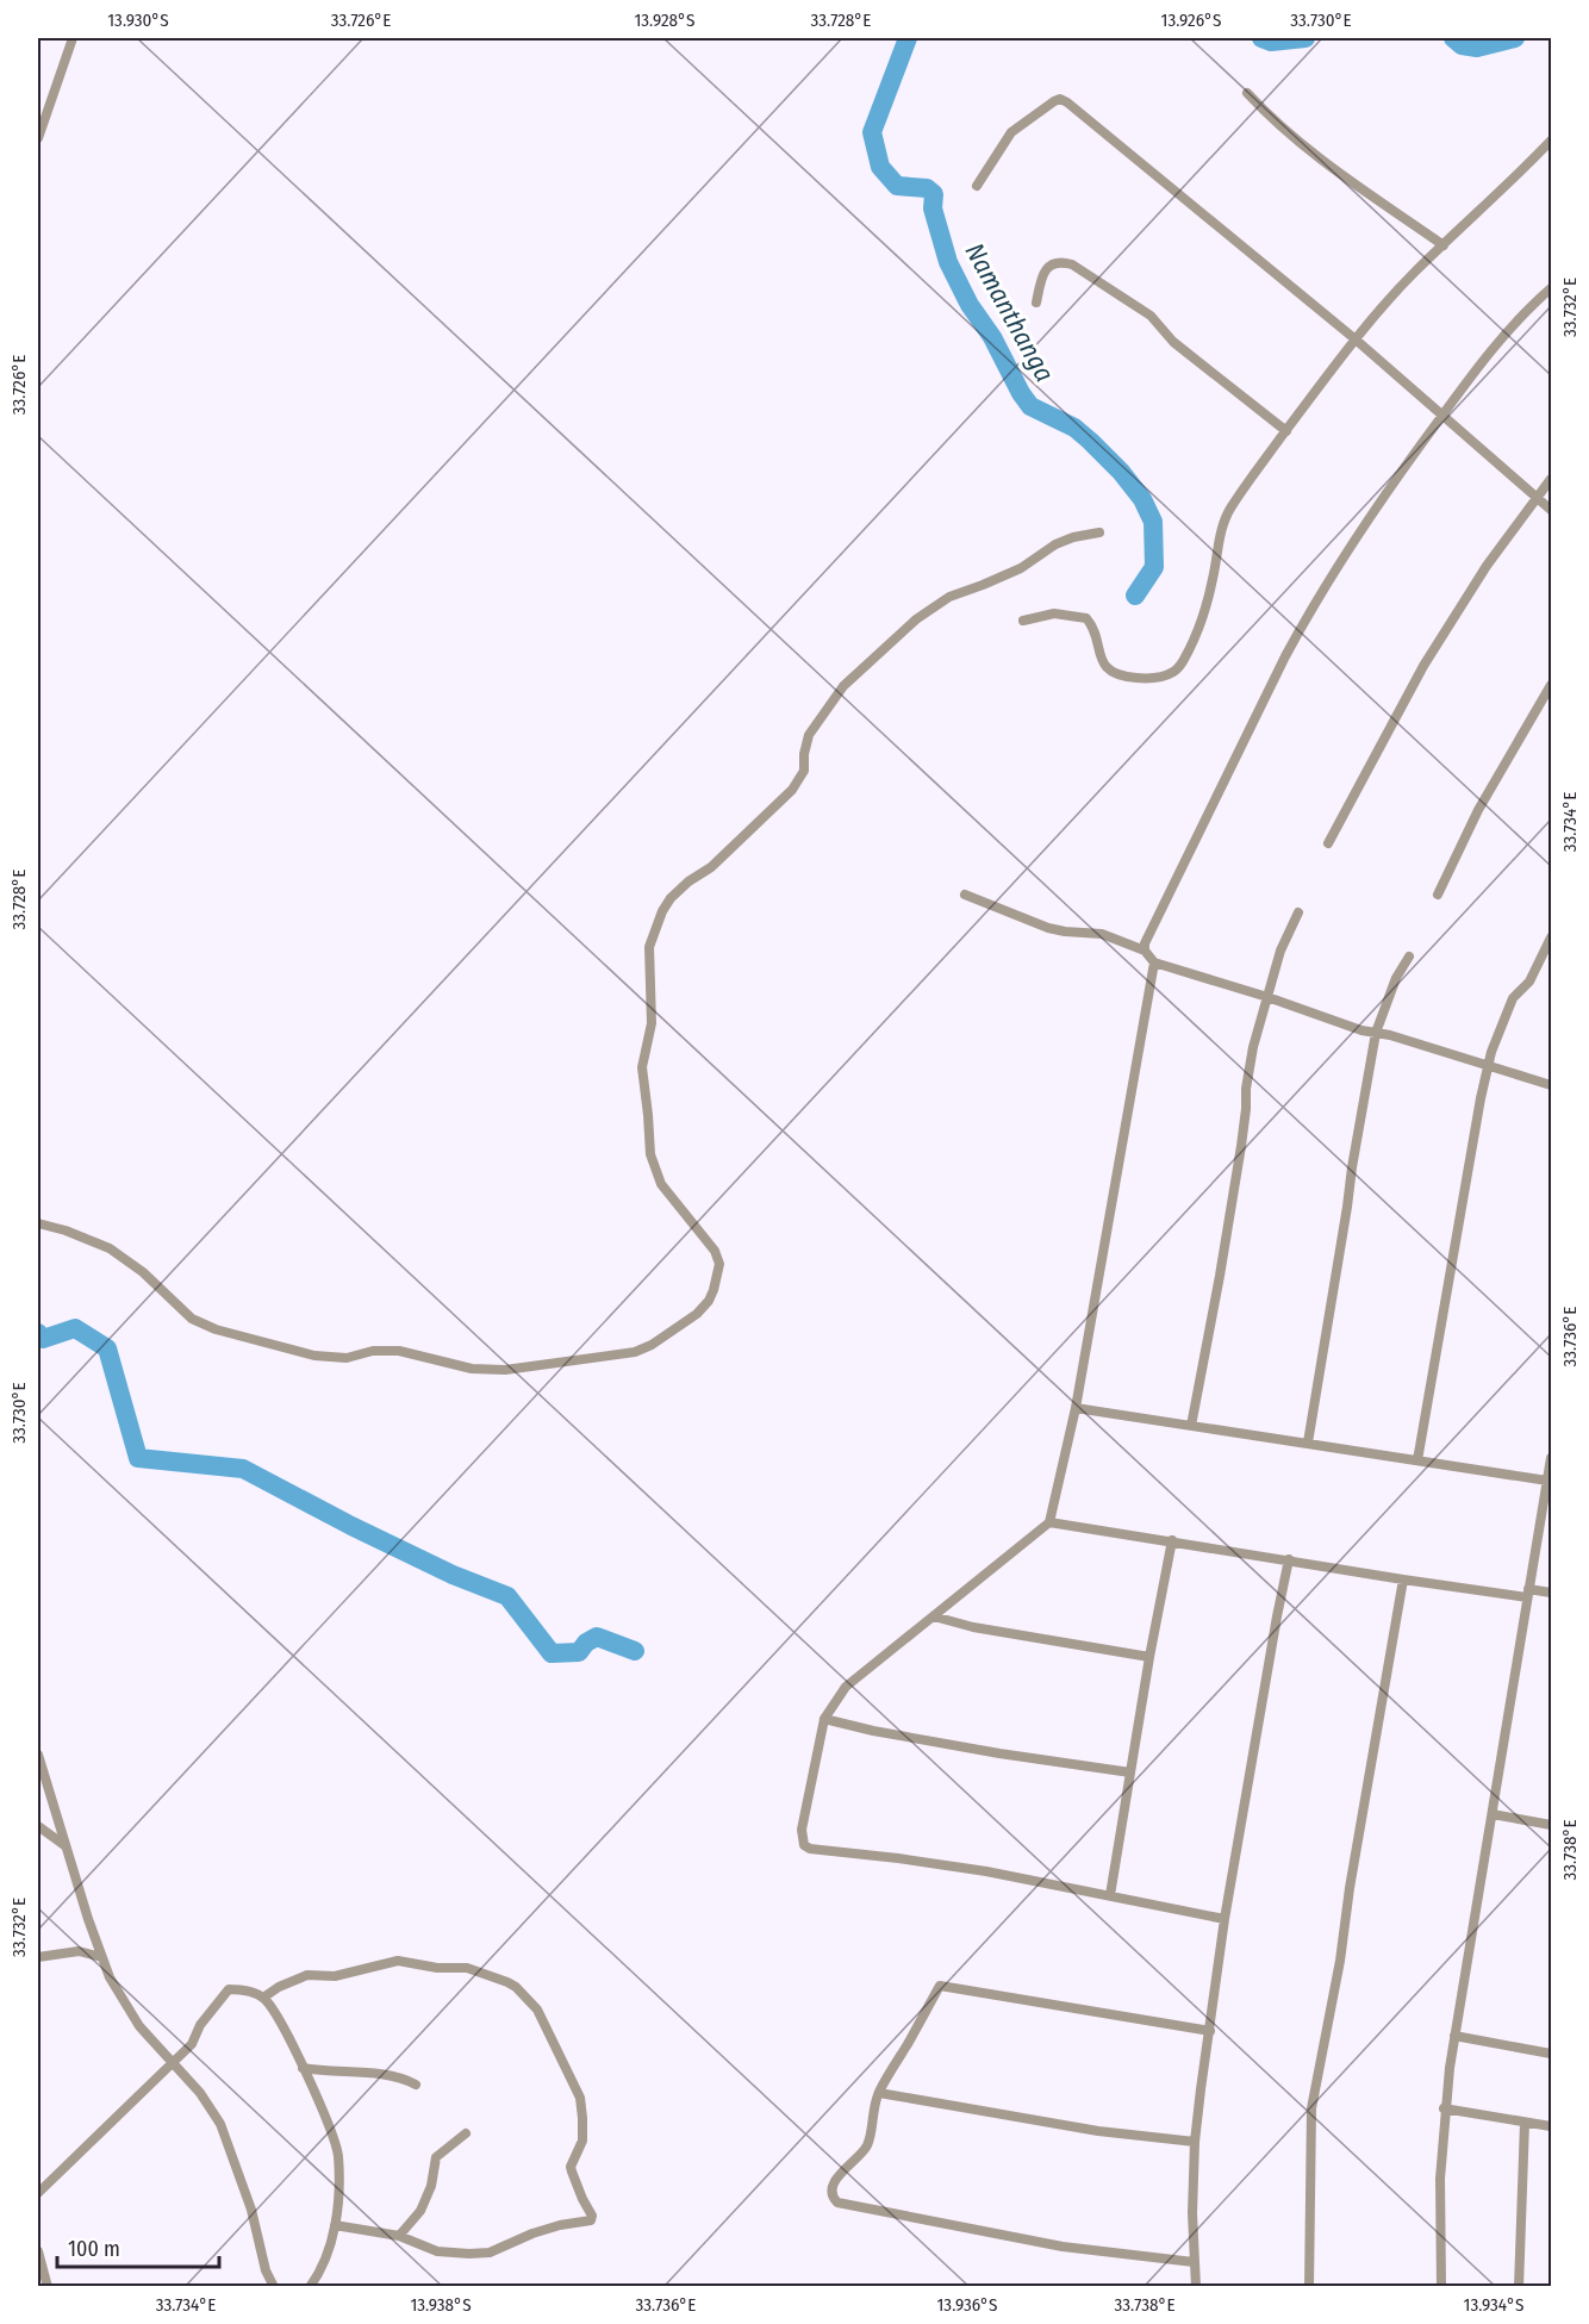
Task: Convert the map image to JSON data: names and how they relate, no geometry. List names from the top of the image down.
{
  "water": ["Namanthanga"],
  "scale_bar": "100 m",
  "coordinates": [
    "13.930°S",
    "33.726°E",
    "13.928°S",
    "33.728°E",
    "13.926°S",
    "33.730°E",
    "33.732°E",
    "33.734°E",
    "33.736°E",
    "33.738°E",
    "13.938°S",
    "13.936°S",
    "13.934°S"
  ]
}
